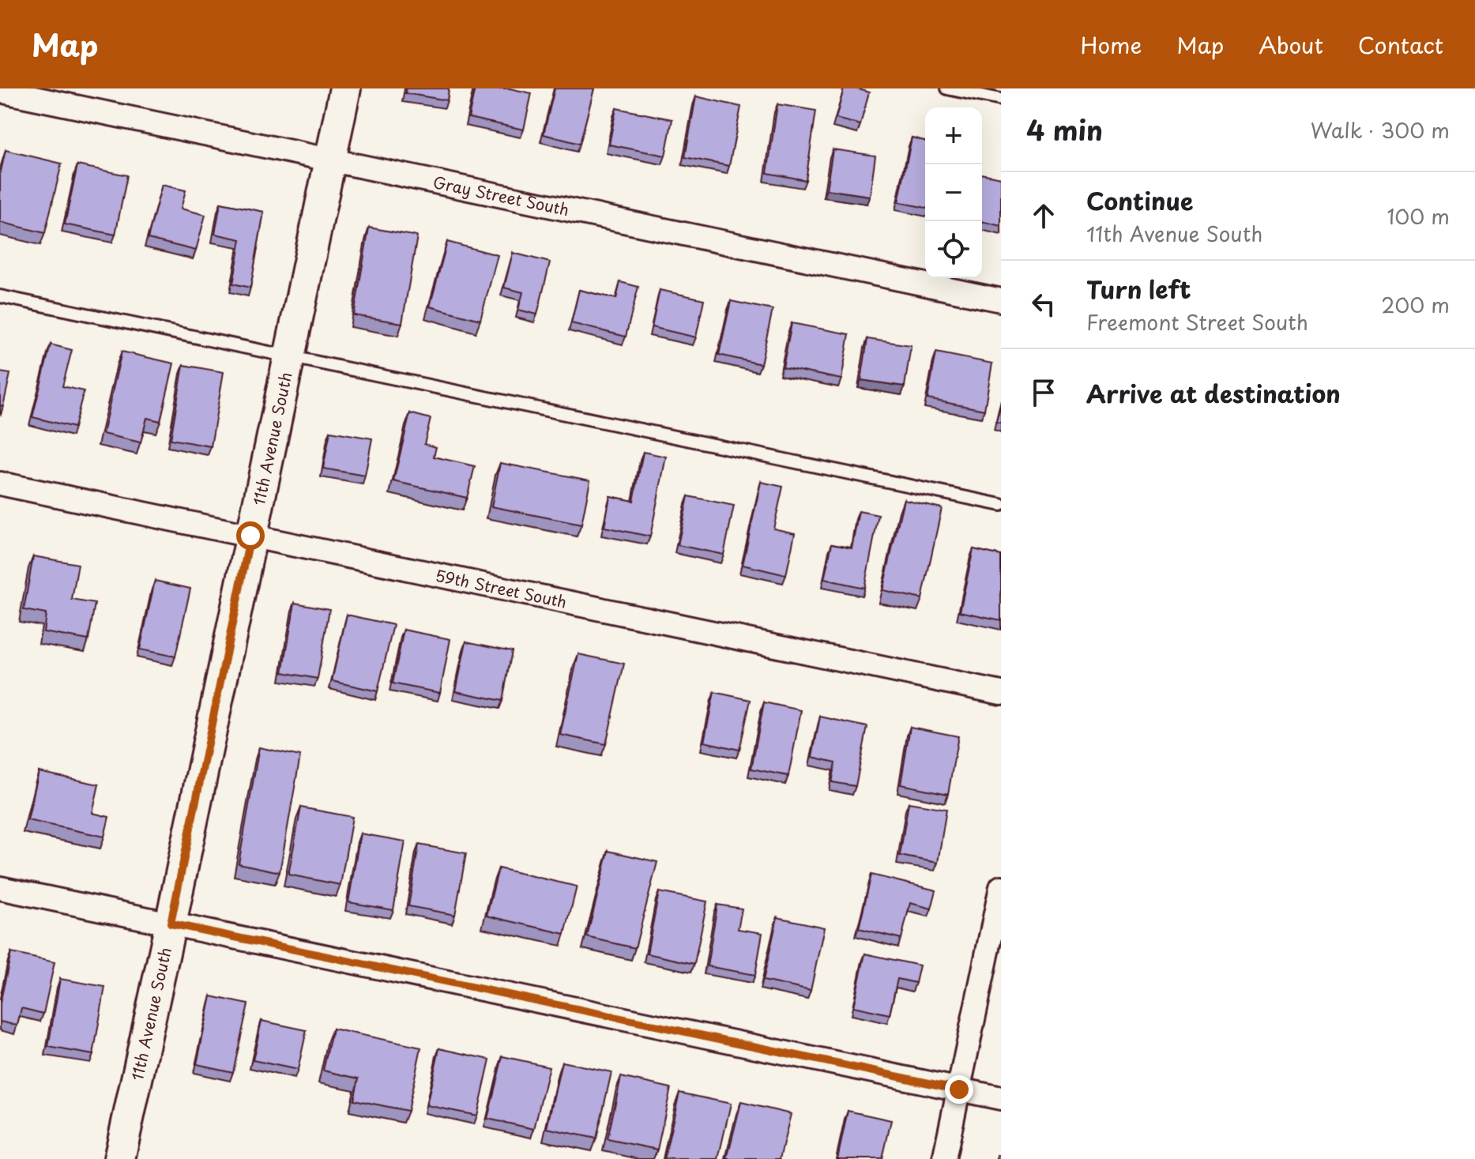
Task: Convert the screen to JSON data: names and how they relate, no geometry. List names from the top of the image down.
{
  "streets": {
    "street": ["Gray Street South", "11th Avenue South", "59th Street South"]
  },
  "crossings": [
    ["Gray Street South", "11th Avenue South"],
    ["11th Avenue South", "59th Street South"]
  ],
  "page": {
    "header": "Map",
    "nav": [
      "Home",
      "Map",
      "About",
      "Contact"
    ],
    "heading": ["4 min", "Walk · 300 m"],
    "map_buttons": ["+", "−"],
    "list": [
      ["Continue", "11th Avenue South", "100 m"],
      ["Turn left", "Freemont Street South", "200 m"],
      "Arrive at destination"
    ]
  }
}
